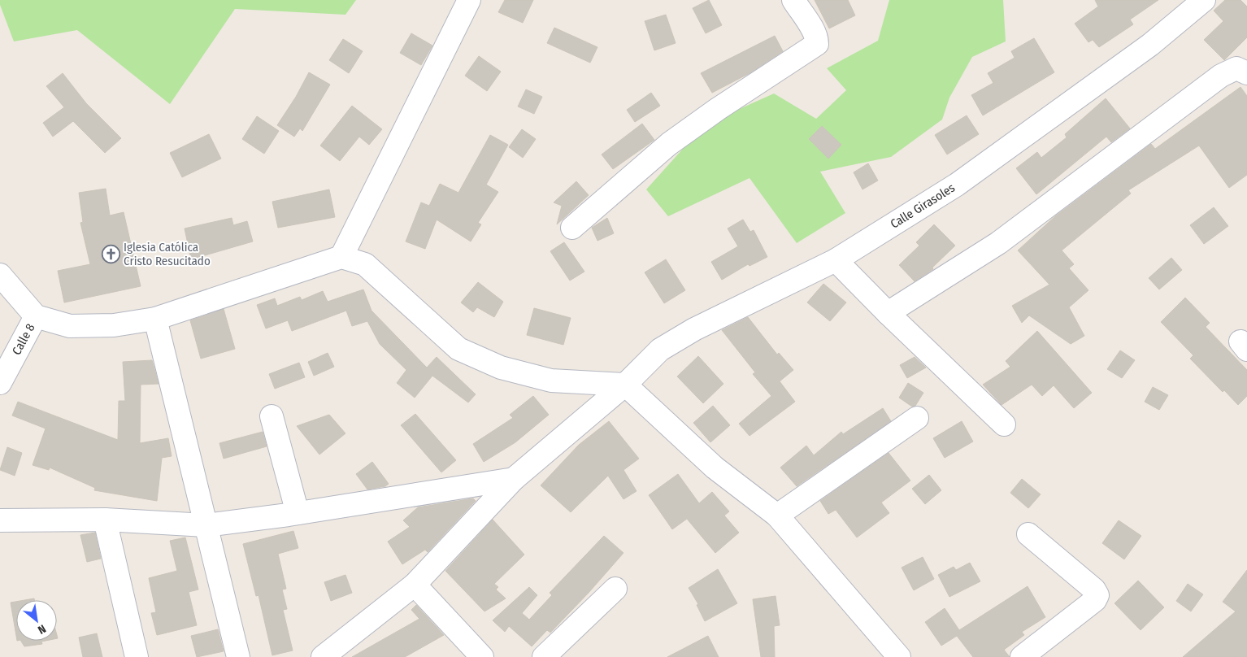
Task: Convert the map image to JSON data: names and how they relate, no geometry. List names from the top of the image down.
{
  "streets": {
    "street": ["Calle Girasoles", "Calle 8"]
  },
  "places": {
    "church": ["Iglesia Católica Cristo Resucitado"]
  },
  "north": "bottom right"
}
